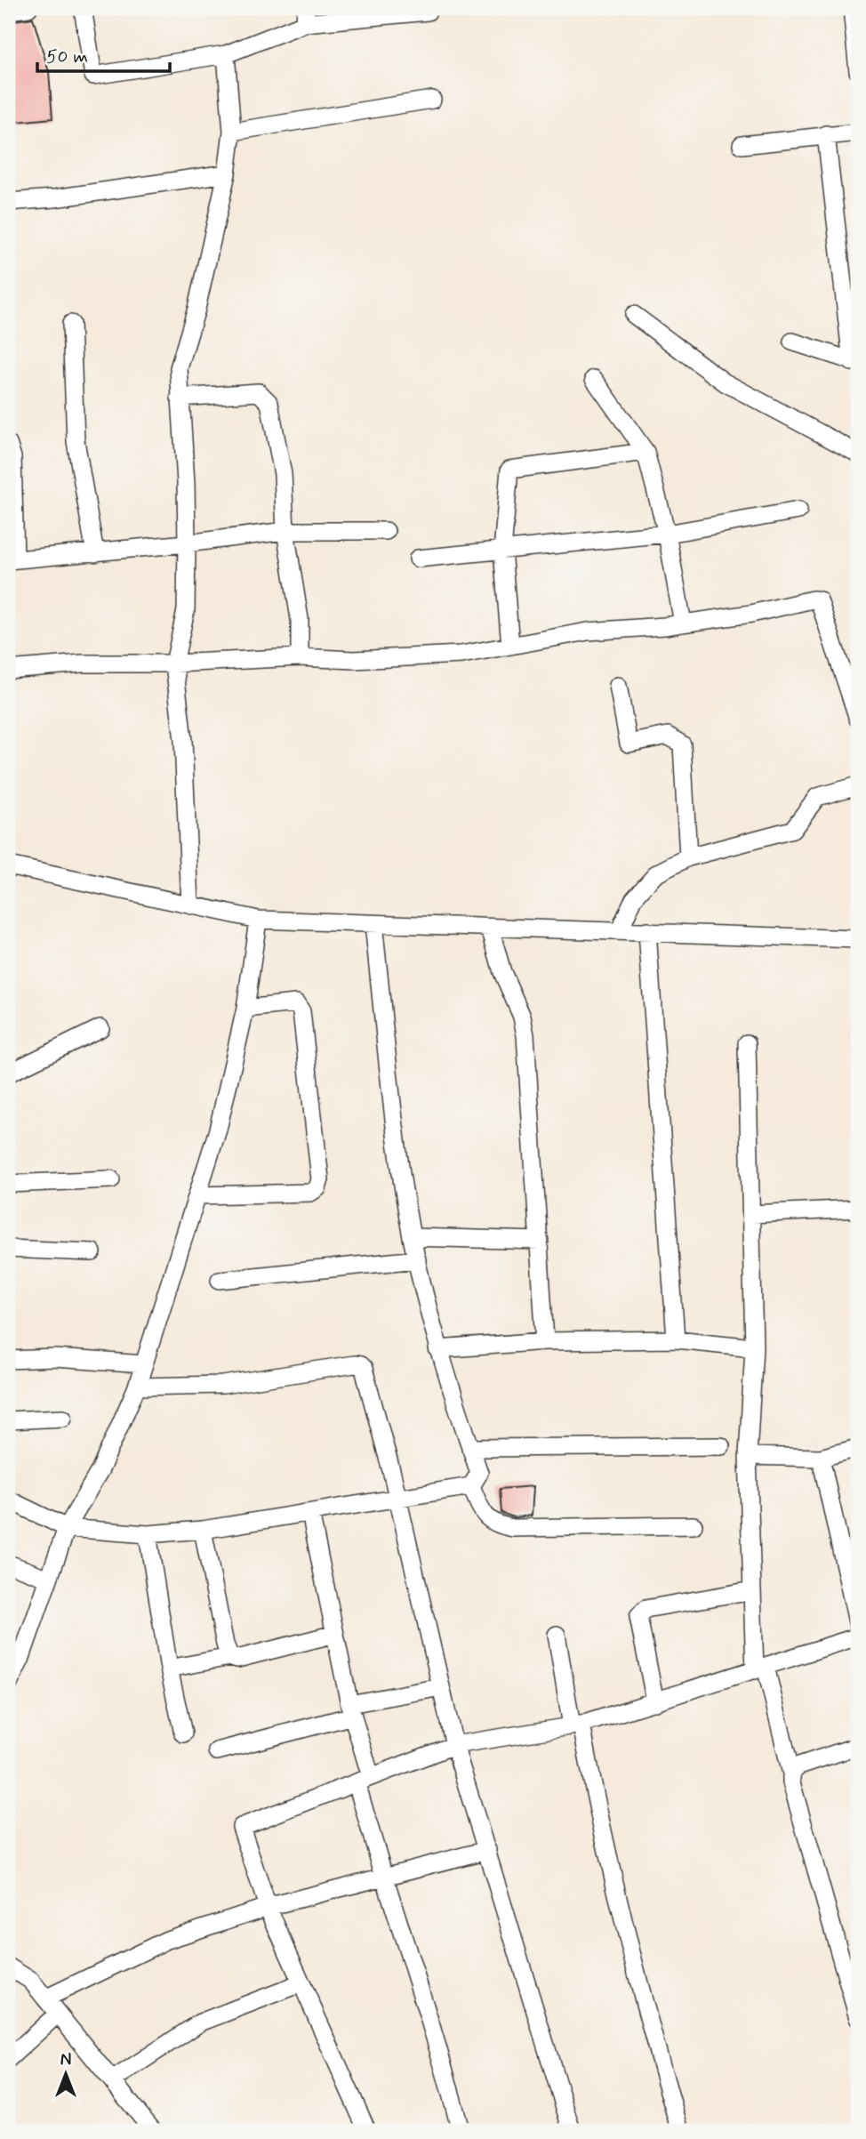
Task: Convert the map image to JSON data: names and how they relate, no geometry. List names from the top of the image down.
{
  "scale_bar": "50 m",
  "north": "top"
}
